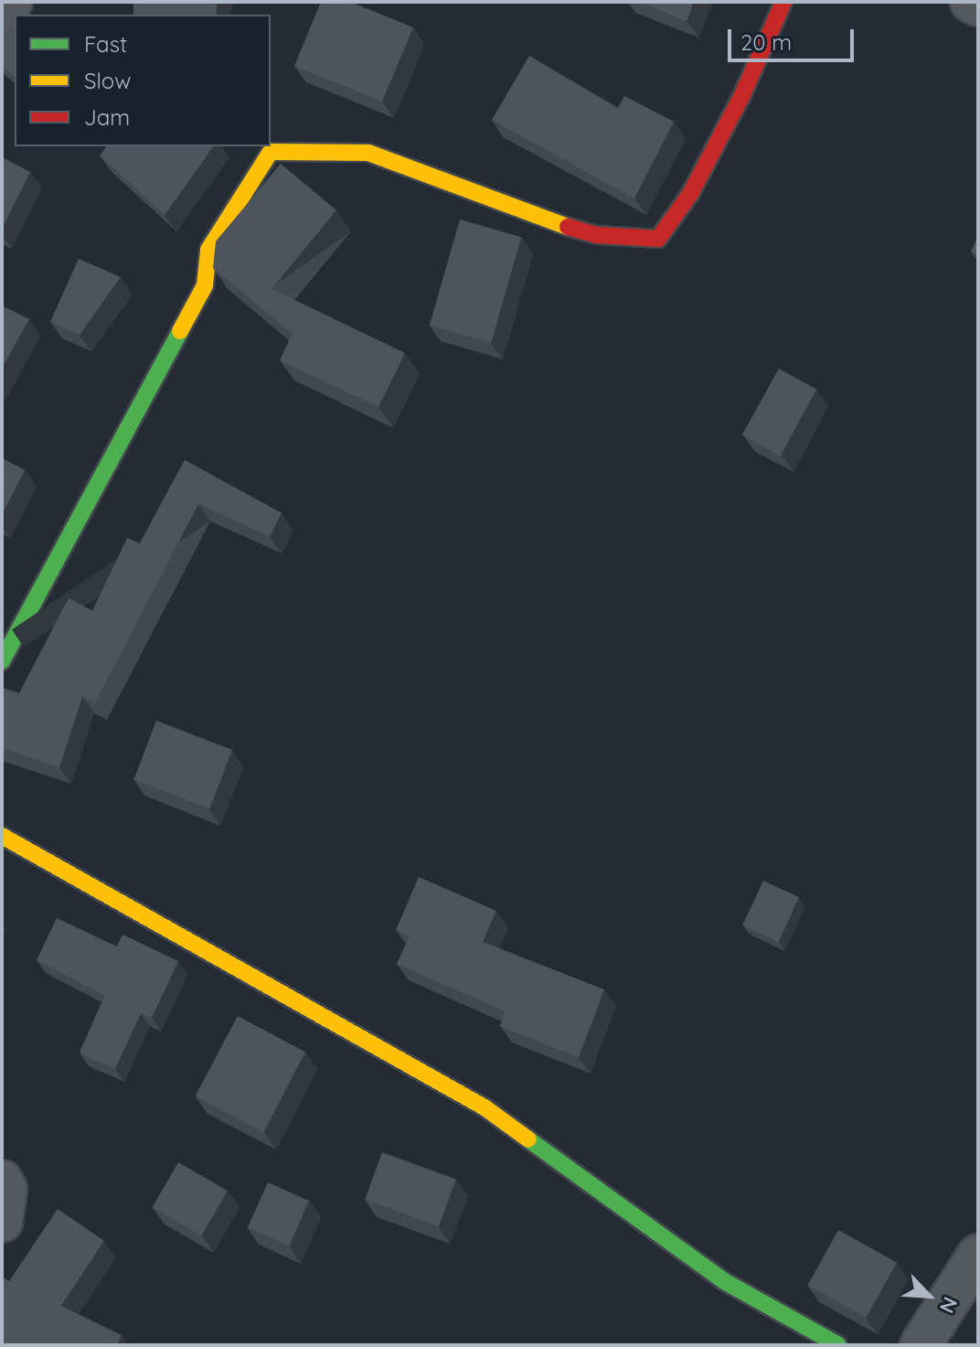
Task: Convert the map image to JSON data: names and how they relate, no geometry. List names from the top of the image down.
{
  "legend": ["Fast", "Slow", "Jam"],
  "scale_bar": "20 m",
  "north": "bottom right"
}
